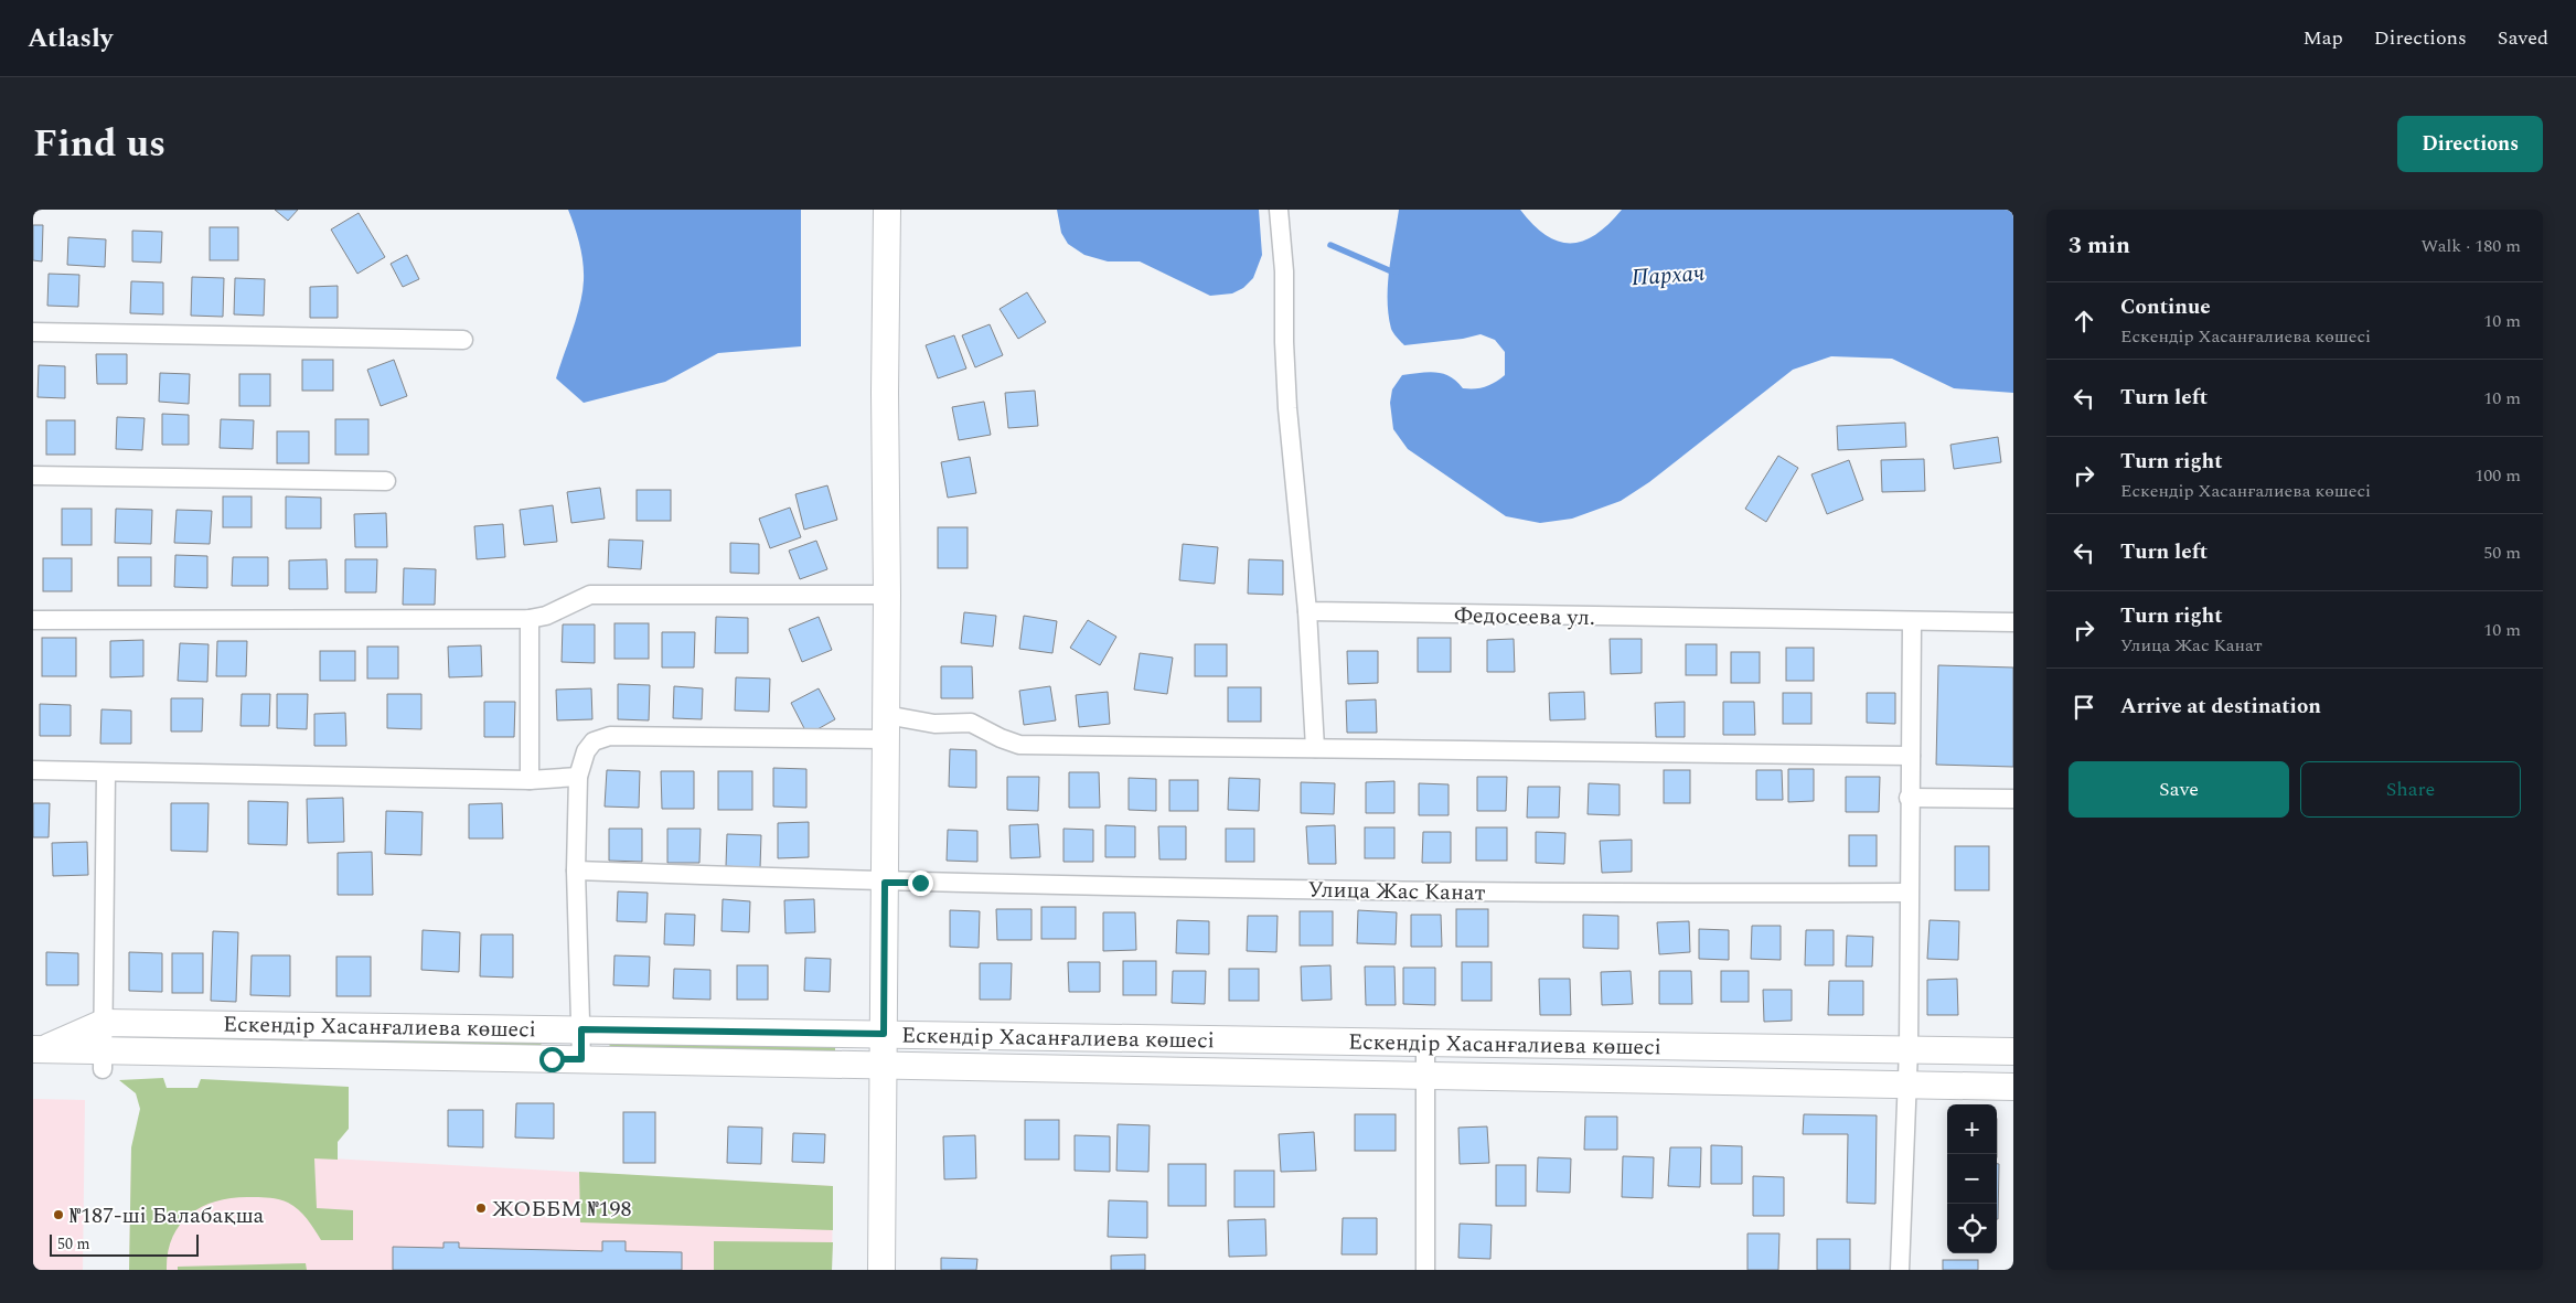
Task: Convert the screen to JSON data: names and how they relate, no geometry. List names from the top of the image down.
{
  "streets": {
    "street": ["Федосеева ул.", "Улица Жас Канат", "Ескендір Хасанғалиева көшесі"]
  },
  "water": ["Пархач"],
  "places": ["ЖОББМ №198", "№187-ші Балабақша"],
  "scale_bar": "50 m",
  "page": {
    "header": "Atlasly",
    "nav": ["Map", "Directions", "Saved"],
    "title": "Find us",
    "buttons": [
      "Directions",
      ["Save", "Share"]
    ],
    "heading": ["3 min", "Walk · 180 m"],
    "list": [
      ["Continue", "Ескендір Хасанғалиева көшесі", "10 m"],
      ["Turn left", "10 m"],
      ["Turn right", "Ескендір Хасанғалиева көшесі", "100 m"],
      ["Turn left", "50 m"],
      ["Turn right", "Улица Жас Канат", "10 m"],
      "Arrive at destination"
    ],
    "map_buttons": ["+", "−"],
    "scale": "50 m"
  }
}
